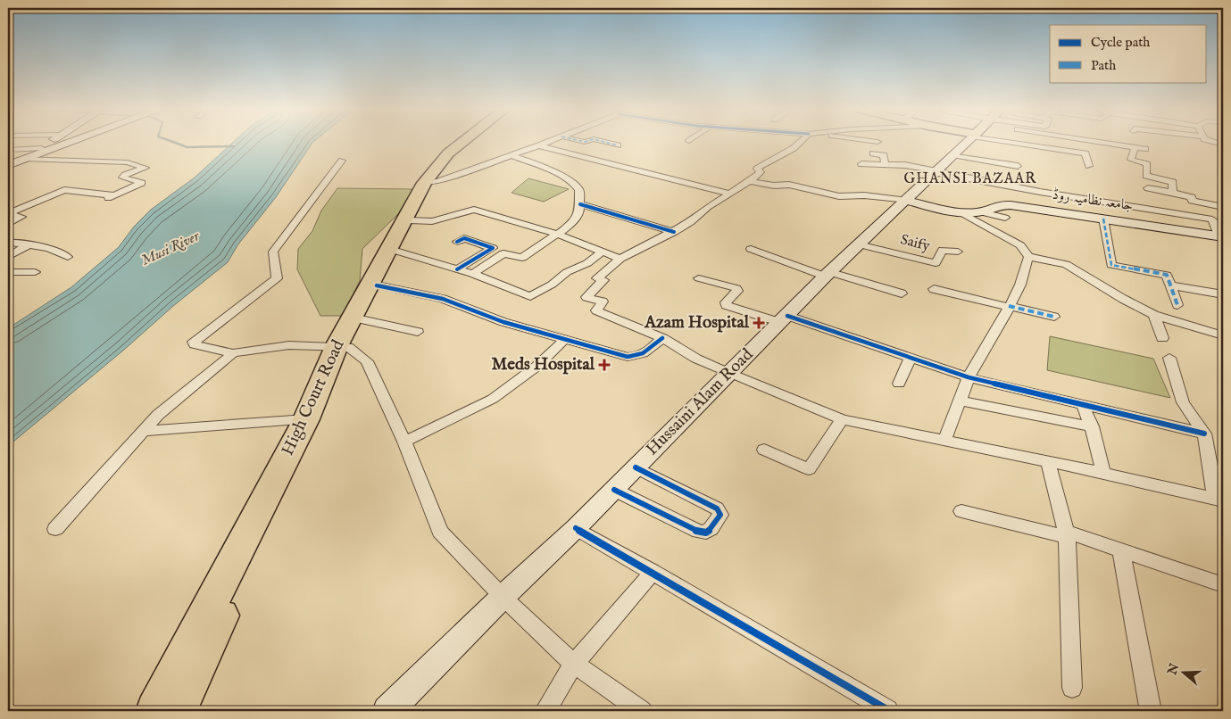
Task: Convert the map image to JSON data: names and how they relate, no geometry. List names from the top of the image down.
{
  "streets": {
    "highway": ["High Court Road"],
    "main road": ["جامعہ نظامیہ روڈ", "Hussaini Alam Road"],
    "street": ["Saify"]
  },
  "crossings": [
    ["جامعہ نظامیہ روڈ", "Hussaini Alam Road"],
    ["Saify", "Hussaini Alam Road"]
  ],
  "districts": ["GHANSI BAZAAR"],
  "water": ["Musi River"],
  "places": {
    "health": ["Azam Hospital", "Meds Hospital"]
  },
  "legend": ["Cycle path", "Path"],
  "north": "left"
}
